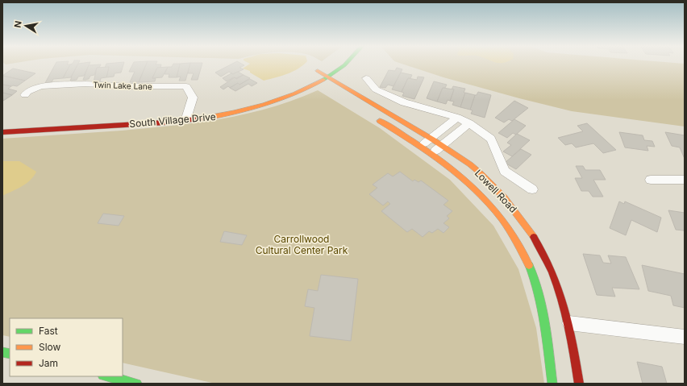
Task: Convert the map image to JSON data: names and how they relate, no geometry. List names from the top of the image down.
{
  "streets": {
    "street": ["Twin Lake Lane", "South Village Drive", "Lowell Road"]
  },
  "crossings": [
    ["Twin Lake Lane", "South Village Drive"],
    ["South Village Drive", "Lowell Road"]
  ],
  "parks": ["Carrollwood Cultural Center Park"],
  "legend": ["Fast", "Slow", "Jam"],
  "north": "left"
}
